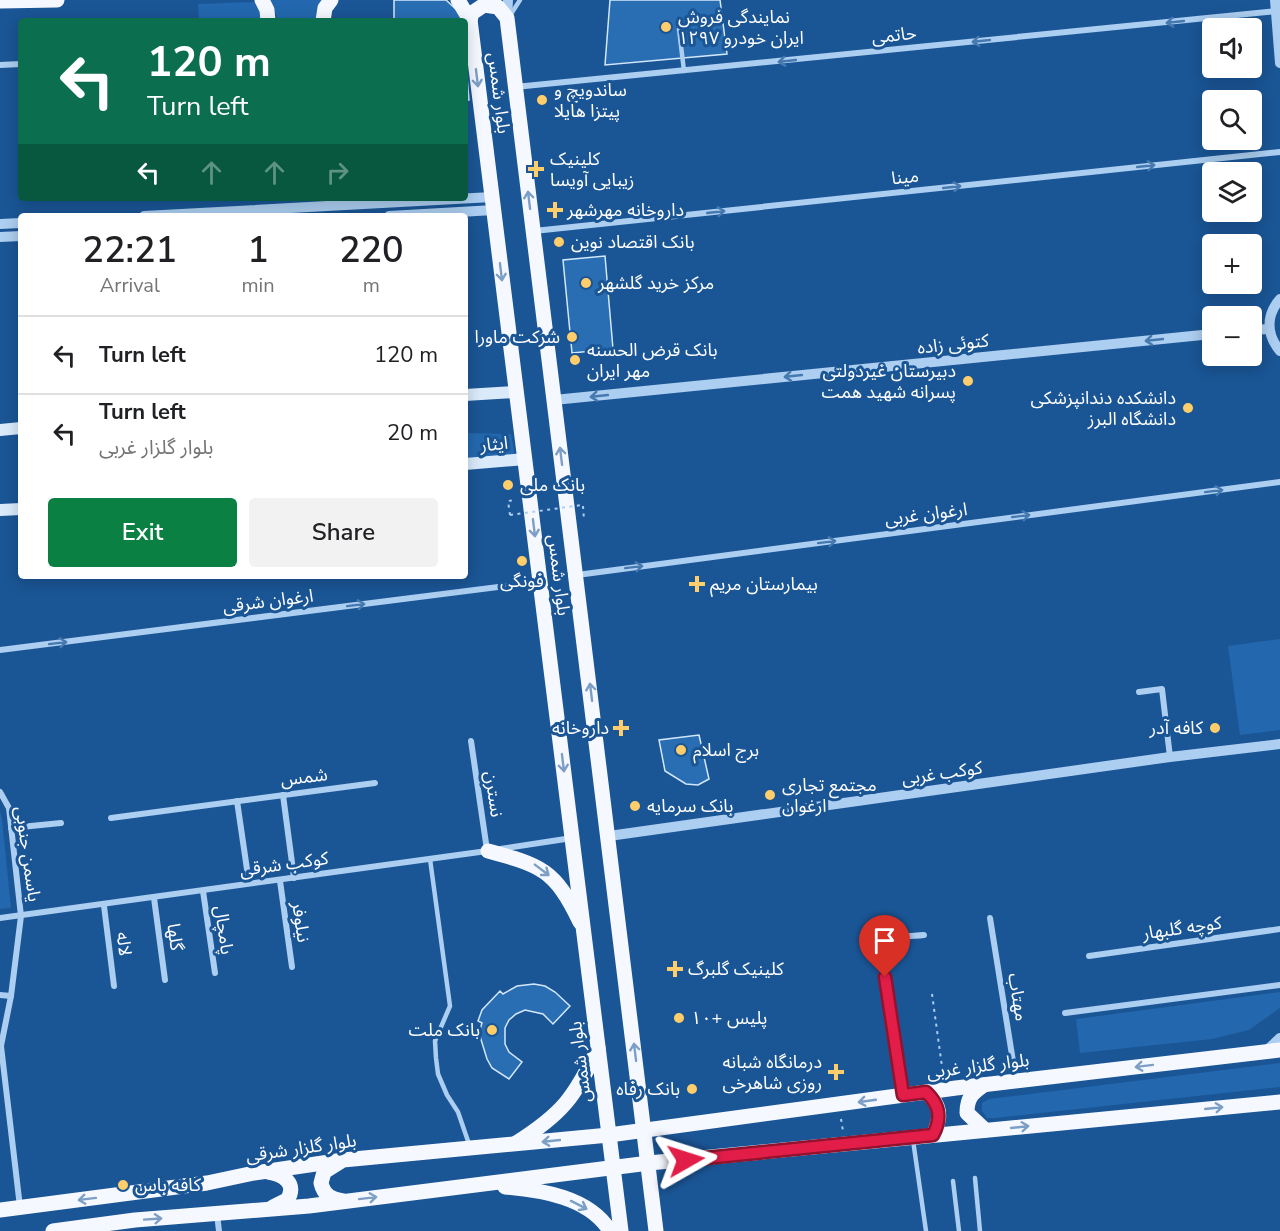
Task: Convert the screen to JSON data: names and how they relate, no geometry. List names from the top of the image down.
{
  "streets": {
    "main road": [
      "بلوار شمس",
      "ایثار",
      "بلوار گلزار غربی",
      "بلوار گلزار شرقی"
    ],
    "street": [
      "حاتمی",
      "مینا",
      "کتوئی زاده",
      "ارغوان غربی",
      "ارغوان شرقی",
      "کوکب غربی",
      "شمس",
      "نسترن",
      "یاسمن جنوبی",
      "کوکب شرقی",
      "نیلوفر",
      "کوچه گلبهار",
      "پامچال",
      "گلها",
      "لاله",
      "مهتاب"
    ]
  },
  "crossings": [
    ["حاتمی", "بلوار شمس"],
    ["بلوار شمس", "مینا"],
    ["بلوار شمس", "کتوئی زاده"],
    ["بلوار شمس", "ایثار"],
    ["بلوار شمس", "ارغوان غربی"],
    ["بلوار شمس", "ارغوان شرقی"],
    ["بلوار شمس", "کوکب غربی"],
    ["بلوار شمس", "کوکب شرقی"],
    ["بلوار شمس", "بلوار گلزار غربی"],
    ["بلوار شمس", "بلوار گلزار شرقی"],
    ["نسترن", "کوکب شرقی"],
    ["یاسمن جنوبی", "کوکب شرقی"],
    ["یاسمن جنوبی", "بلوار گلزار شرقی"],
    ["کوکب شرقی", "نیلوفر"],
    ["کوکب شرقی", "پامچال"],
    ["کوکب شرقی", "گلها"],
    ["کوکب شرقی", "لاله"],
    ["مهتاب", "بلوار گلزار غربی"],
    ["بلوار گلزار غربی", "بلوار گلزار شرقی"]
  ],
  "one_way": [
    "حاتمی",
    "مینا",
    "کتوئی زاده",
    "ارغوان غربی",
    "ارغوان شرقی"
  ],
  "places": {
    "other": [
      "نمایندگی فروش ایران خودرو ۱۲۹۷",
      "ساندویچ و پیتزا هایلا",
      "بانک اقتصاد نوین",
      "مرکز خرید گلشهر",
      "شرکت ماورا",
      "بانک قرض الحسنه مهر ایران",
      "دبیرستان غیردولتی پسرانه شهید همت",
      "دانشکده دندانپزشکی دانشگاه البرز",
      "بانک ملی",
      "فونگی",
      "کافه آدر",
      "برج اسلام",
      "مجتمع تجاری ارغوان",
      "بانک سرمایه",
      "پلیس +۱۰",
      "بانک ملت",
      "بانک رفاه",
      "کافه باس"
    ],
    "health": [
      "کلینیک زیبایی آویسا",
      "داروخانه مهرشهر",
      "بیمارستان مریم",
      "داروخانه",
      "کلینیک گلبرگ",
      "درمانگاه شبانه روزی شاهرخی"
    ]
  },
  "page": {
    "map_buttons": ["+", "−"],
    "turn": ["120 m", "Turn left"],
    "eta": [
      "22:21",
      "Arrival",
      "1",
      "min",
      "220",
      "m"
    ],
    "list": [
      {
        "name": "Turn left",
        "value": "120 m"
      },
      {
        "name": "Turn left",
        "note": "بلوار گلزار غربی",
        "value": "20 m"
      }
    ],
    "buttons": ["Exit", "Share"]
  }
}
